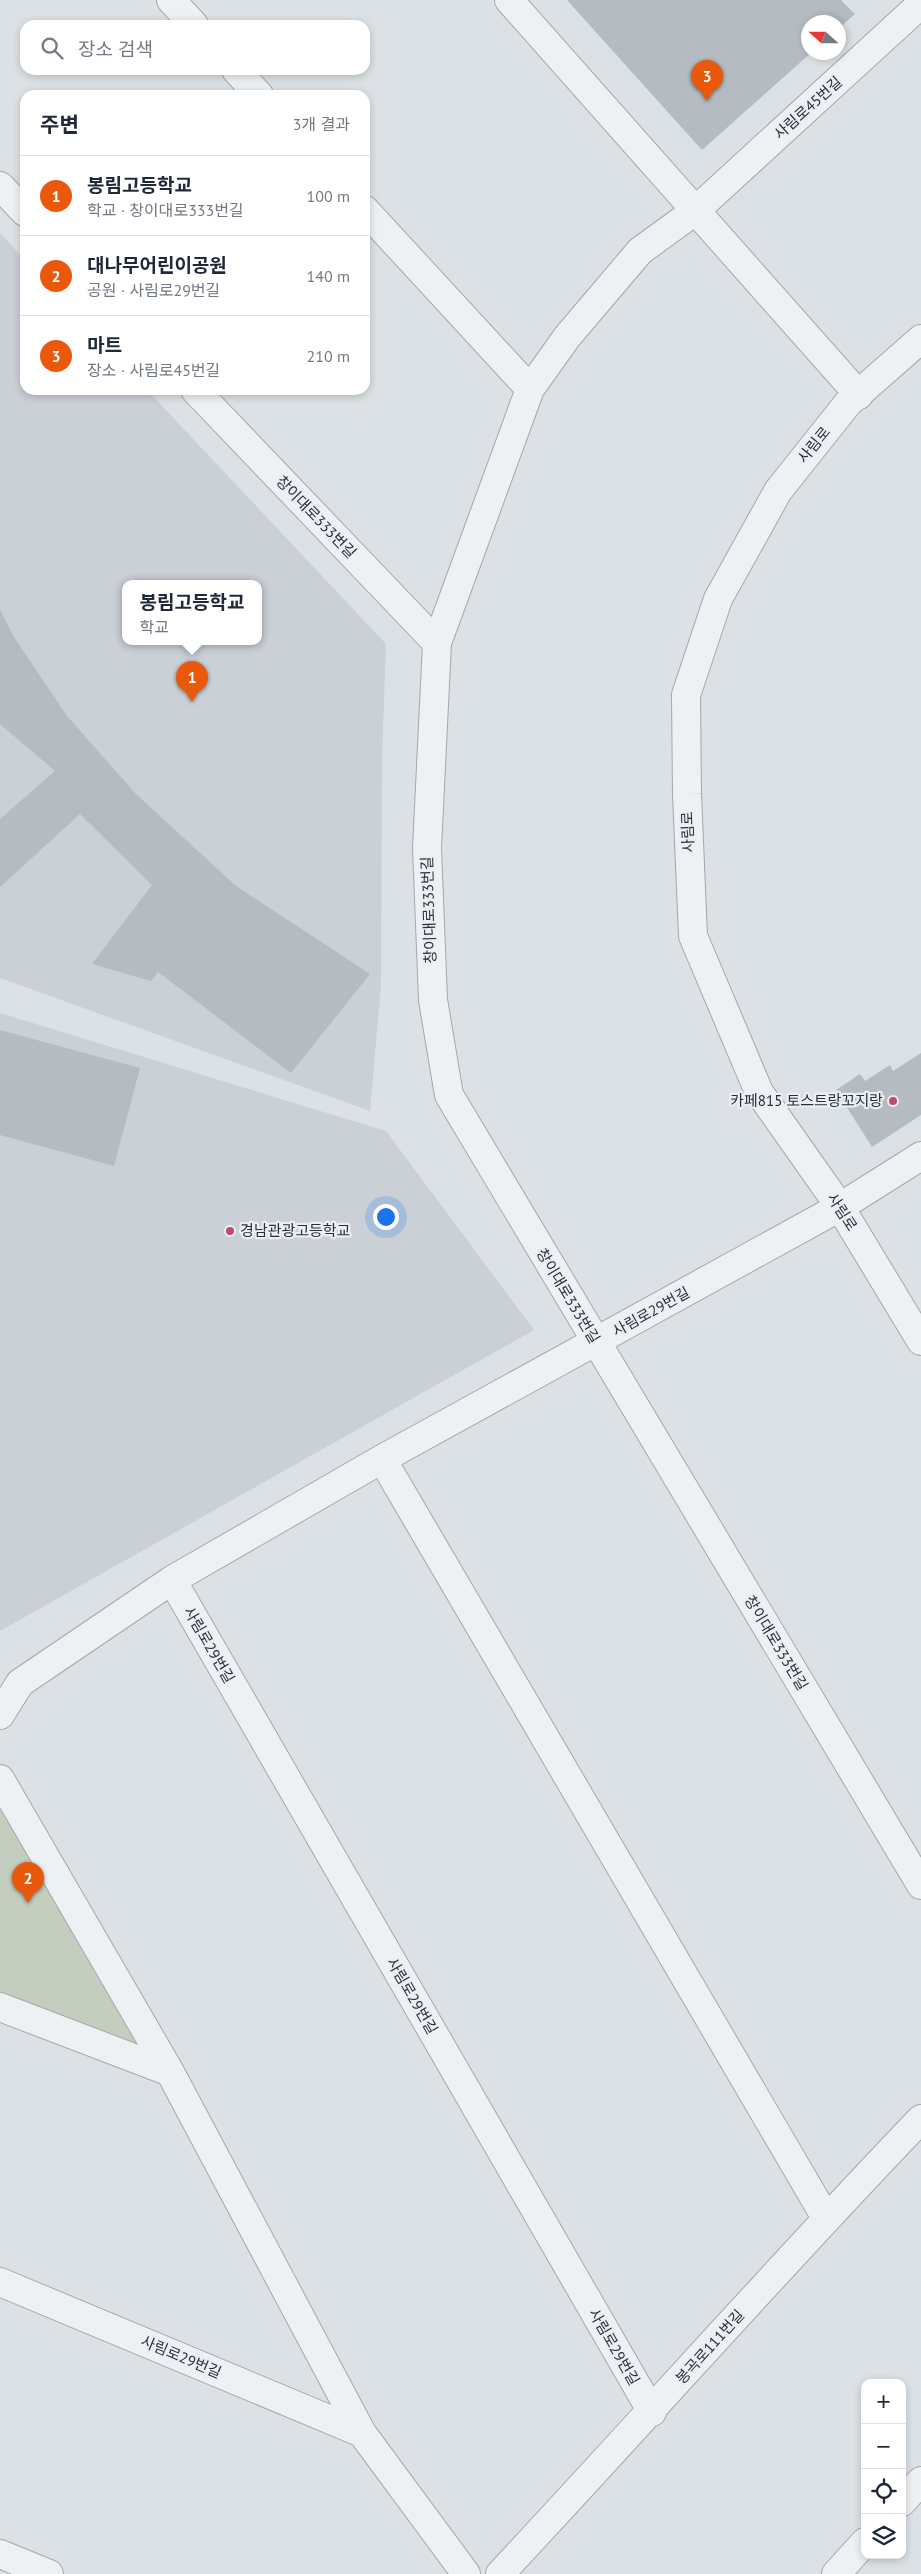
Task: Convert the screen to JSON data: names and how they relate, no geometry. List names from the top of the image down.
{
  "streets": {
    "street": [
      "사림로45번길",
      "사림로",
      "창이대로333번길",
      "사림로29번길",
      "봉곡로111번길"
    ]
  },
  "crossings": [
    ["사림로45번길", "창이대로333번길"],
    ["사림로", "사림로29번길"],
    ["창이대로333번길", "사림로29번길"],
    ["사림로29번길", "봉곡로111번길"]
  ],
  "places": ["카페815 토스트랑꼬지랑", "경남관광고등학교"],
  "north": "left",
  "page": {
    "search": "장소 검색",
    "pins": ["3", "1", "2"],
    "heading": ["주변", "3개 결과"],
    "list": [
      {
        "mark": "1",
        "name": "봉림고등학교",
        "note": "학교 · 창이대로333번길",
        "value": "100 m"
      },
      {
        "mark": "2",
        "name": "대나무어린이공원",
        "note": "공원 · 사림로29번길",
        "value": "140 m"
      },
      {
        "mark": "3",
        "name": "마트",
        "note": "장소 · 사림로45번길",
        "value": "210 m"
      }
    ],
    "popup": ["봉림고등학교", "학교"],
    "map_buttons": ["+", "−"]
  }
}
